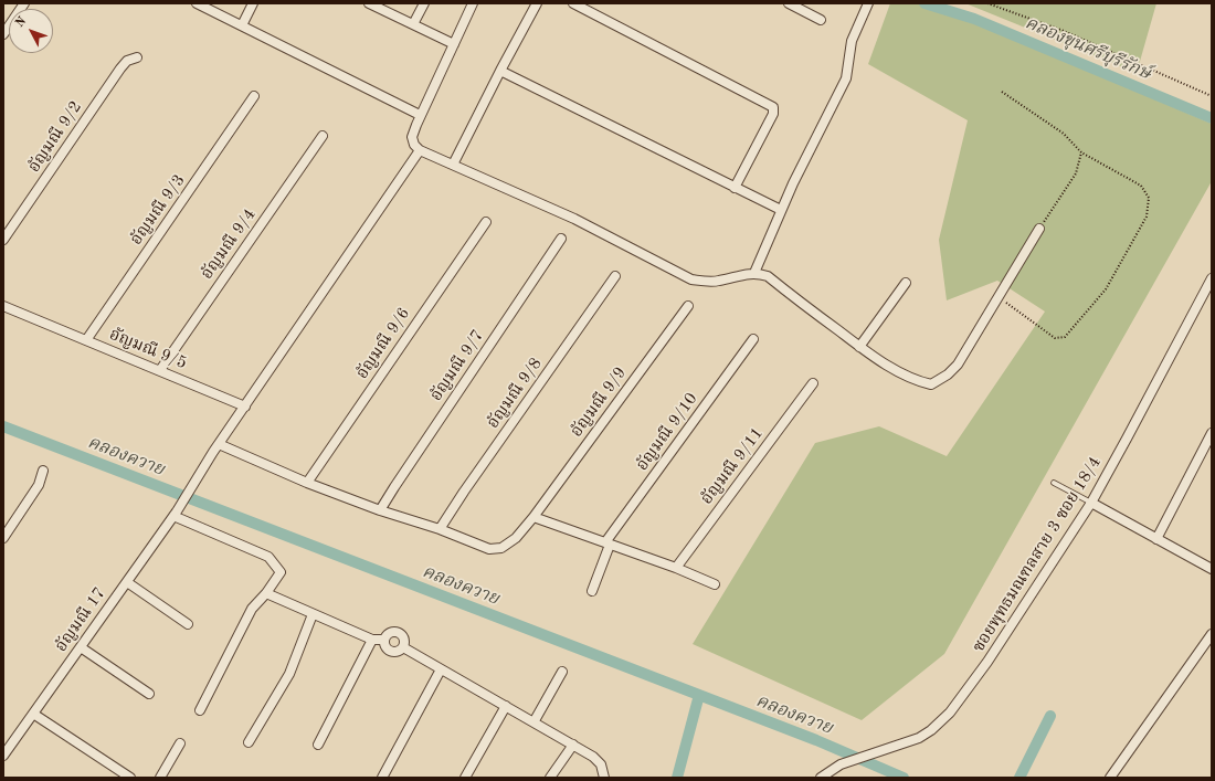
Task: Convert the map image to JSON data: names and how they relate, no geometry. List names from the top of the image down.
{
  "streets": {
    "street": [
      "อัญมณี 9/2",
      "อัญมณี 9/3",
      "อัญมณี 9/4",
      "อัญมณี 9/6",
      "อัญมณี 9/5",
      "อัญมณี 9/7",
      "อัญมณี 9/8",
      "อัญมณี 9/9",
      "อัญมณี 9/10",
      "อัญมณี 9/11",
      "ซอยพุทธมณฑลสาย 3 ซอย 18/4",
      "อัญมณี 17"
    ]
  },
  "crossings": [
    ["อัญมณี 9/3", "อัญมณี 9/5"],
    ["อัญมณี 9/4", "อัญมณี 9/5"],
    ["อัญมณี 9/6", "อัญมณี 9/9"],
    ["อัญมณี 9/5", "อัญมณี 17"],
    ["อัญมณี 9/7", "อัญมณี 9/9"],
    ["อัญมณี 9/8", "อัญมณี 9/9"],
    ["อัญมณี 9/9", "อัญมณี 17"]
  ],
  "water": ["คลองขุนศรีบุรีรักษ์", "คลองควาย"],
  "north": "top left"
}
